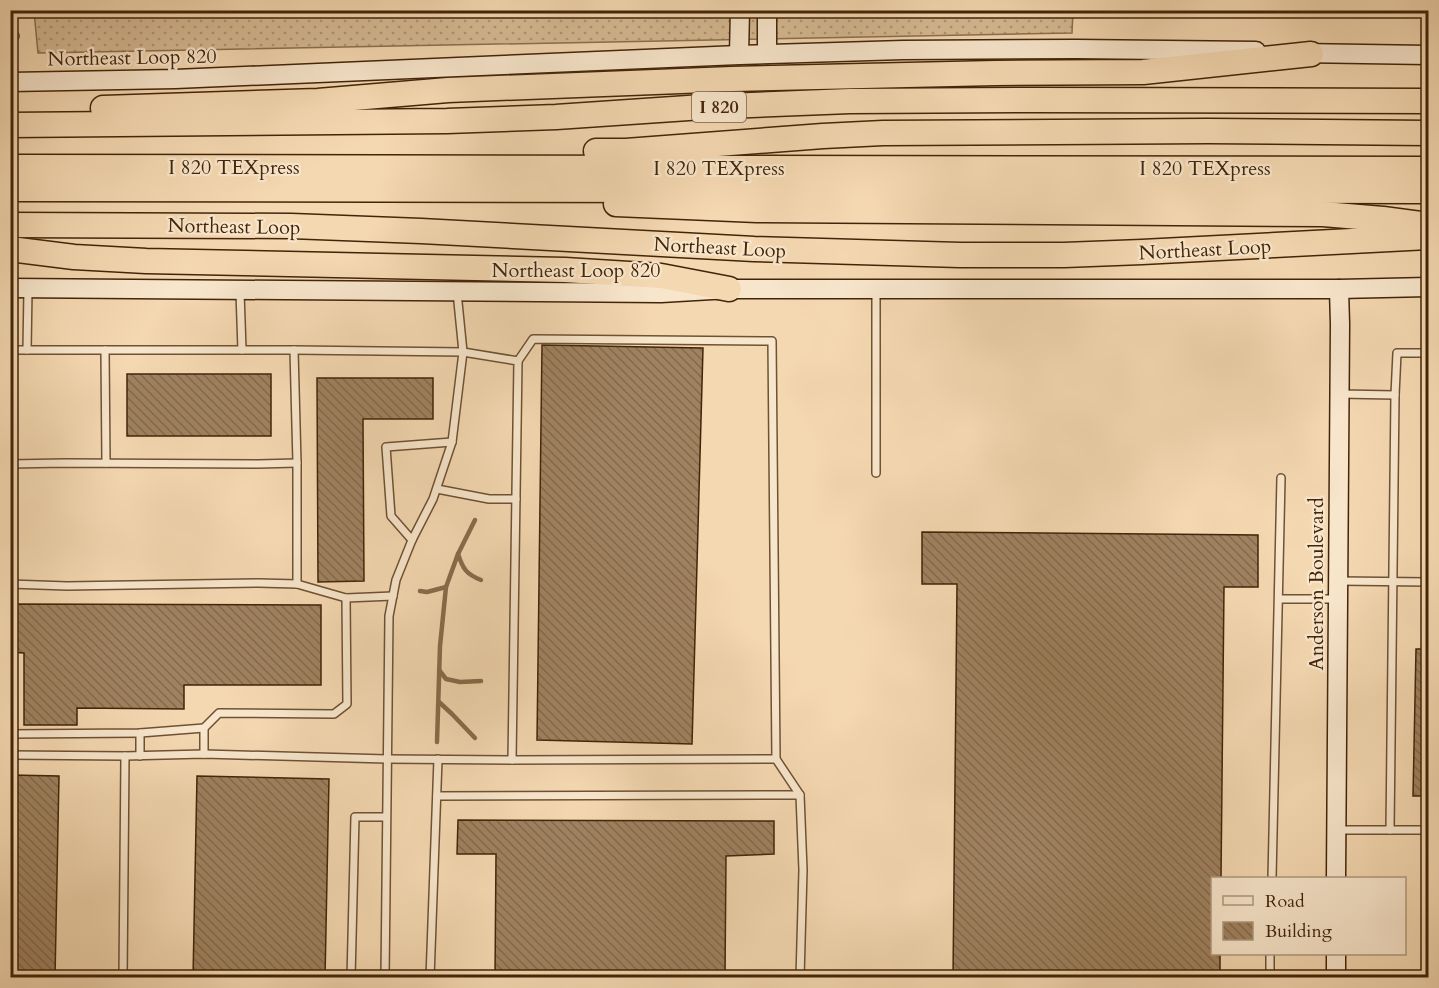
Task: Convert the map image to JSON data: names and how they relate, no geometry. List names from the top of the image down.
{
  "streets": {
    "highway": ["I 820", "I 820 TEXpress", "Northeast Loop"],
    "main road": ["Northeast Loop 820", "Anderson Boulevard"]
  },
  "crossings": [
    ["Northeast Loop 820", "Anderson Boulevard"]
  ],
  "legend": ["Road", "Building"]
}
